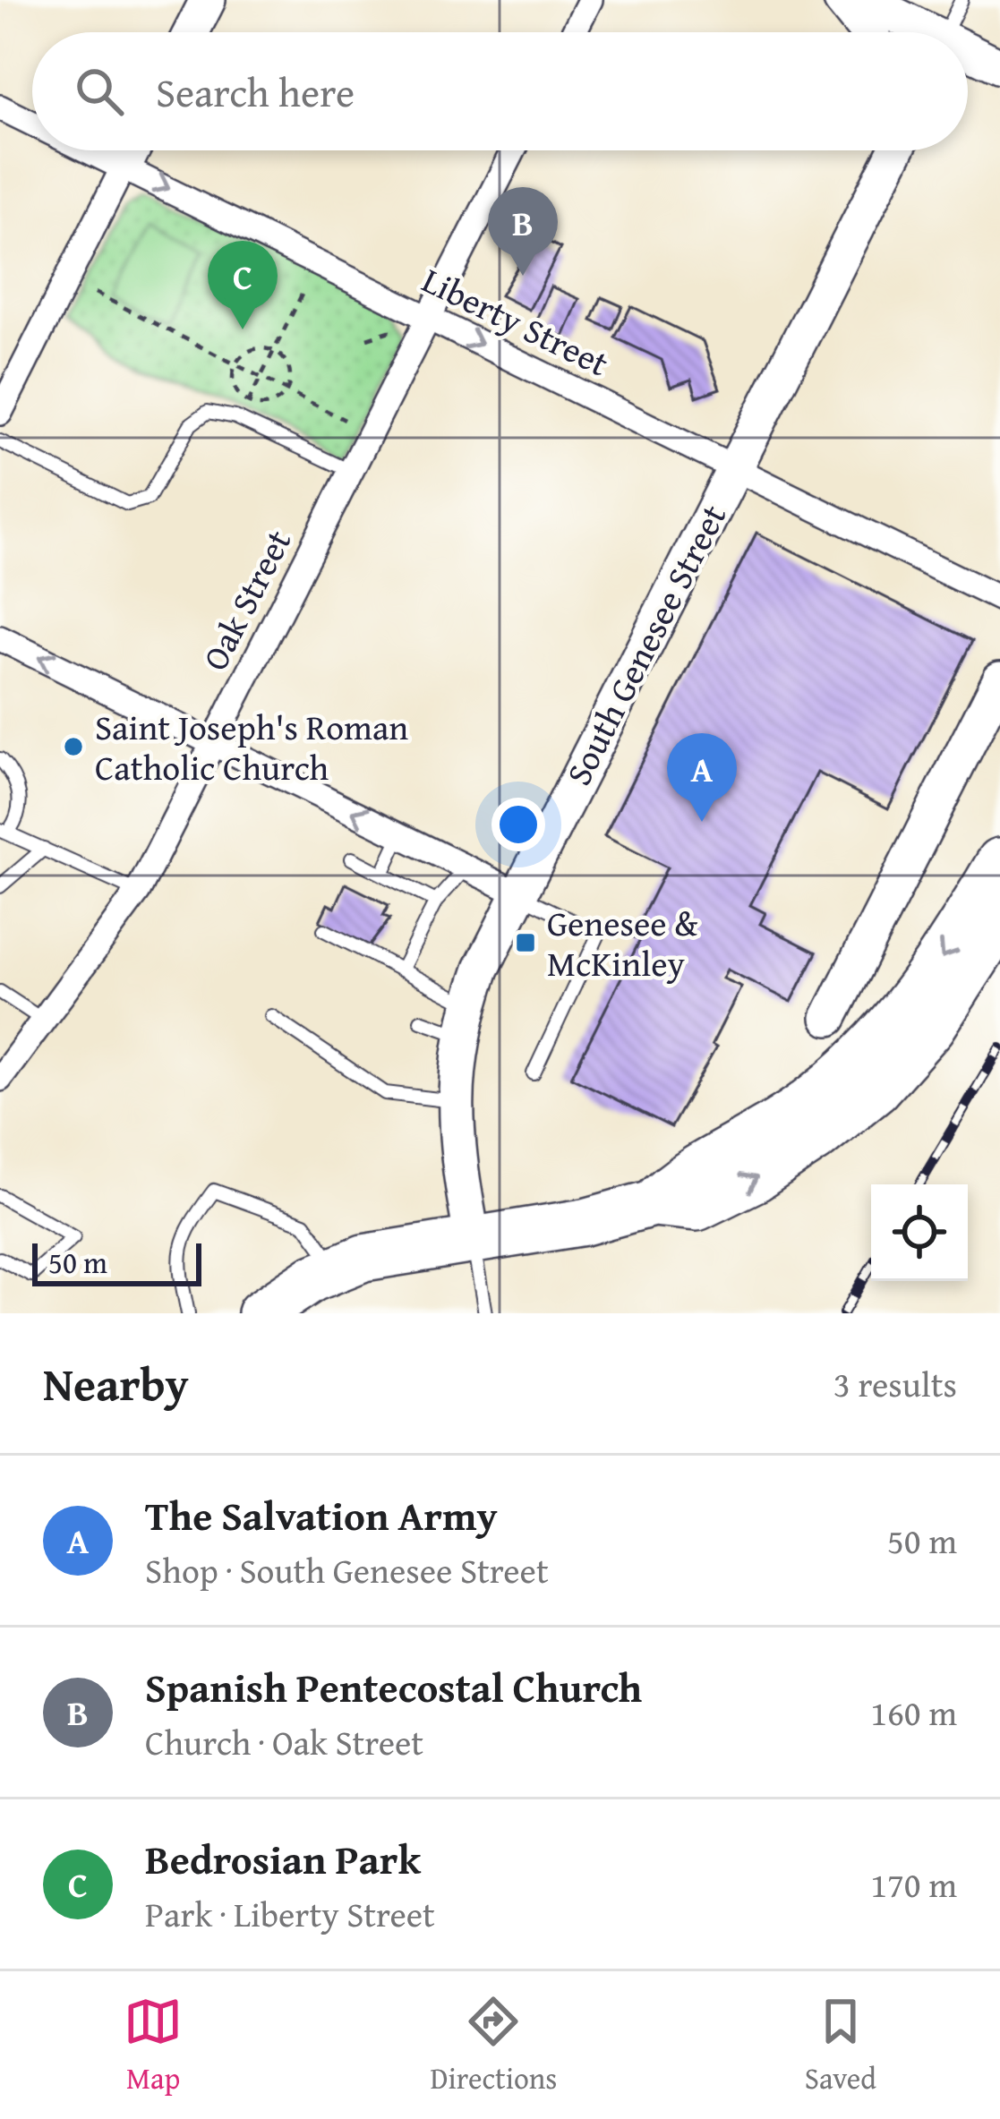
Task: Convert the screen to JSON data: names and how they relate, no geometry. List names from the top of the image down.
{
  "streets": {
    "main road": ["South Genesee Street"],
    "street": ["Liberty Street", "Oak Street"]
  },
  "crossings": [
    ["Liberty Street", "Oak Street"],
    ["Liberty Street", "South Genesee Street"]
  ],
  "one_way": ["Liberty Street"],
  "places": {
    "other": ["Saint Joseph's Roman Catholic Church"],
    "transit": ["Genesee & McKinley"]
  },
  "scale_bar": "50 m",
  "page": {
    "search": "Search here",
    "pins": ["B", "C", "A"],
    "scale": "50 m",
    "heading": ["Nearby", "3 results"],
    "list": [
      {
        "mark": "A",
        "name": "The Salvation Army",
        "note": "Shop · South Genesee Street",
        "value": "50 m"
      },
      {
        "mark": "B",
        "name": "Spanish Pentecostal Church",
        "note": "Church · Oak Street",
        "value": "160 m"
      },
      {
        "mark": "C",
        "name": "Bedrosian Park",
        "note": "Park · Liberty Street",
        "value": "170 m"
      }
    ],
    "nav": ["Map", "Directions", "Saved"]
  }
}
